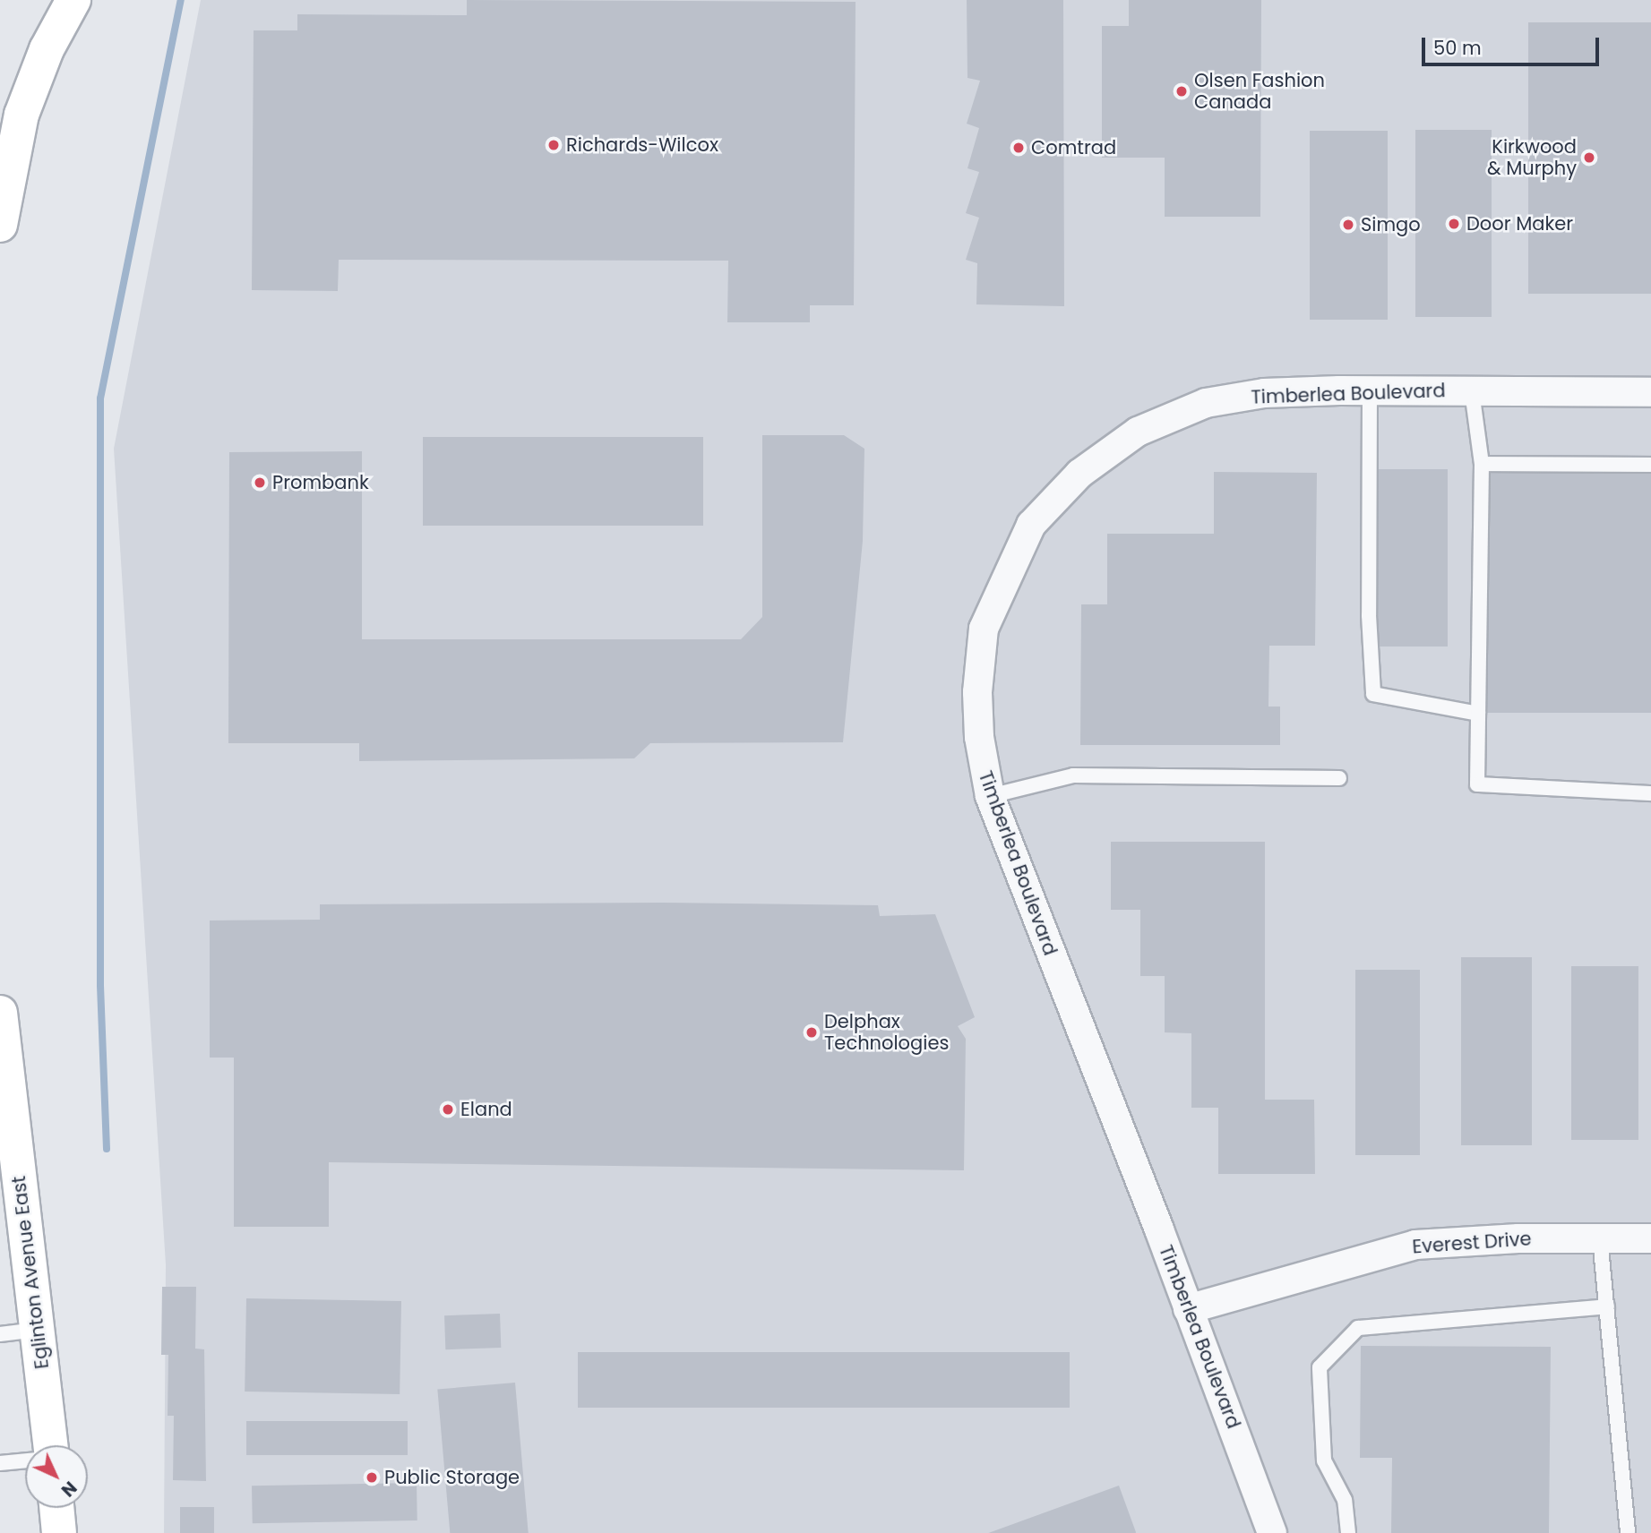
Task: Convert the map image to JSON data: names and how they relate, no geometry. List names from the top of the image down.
{
  "streets": {
    "main road": ["Eglinton Avenue East"],
    "street": ["Timberlea Boulevard", "Everest Drive"]
  },
  "crossings": [
    ["Timberlea Boulevard", "Everest Drive"]
  ],
  "places": [
    "Olsen Fashion Canada",
    "Richards-Wilcox",
    "Comtrad",
    "Kirkwood & Murphy",
    "Door Maker",
    "Simgo",
    "Prombank",
    "Delphax Technologies",
    "Eland",
    "Public Storage"
  ],
  "scale_bar": "50 m",
  "north": "bottom right"
}
